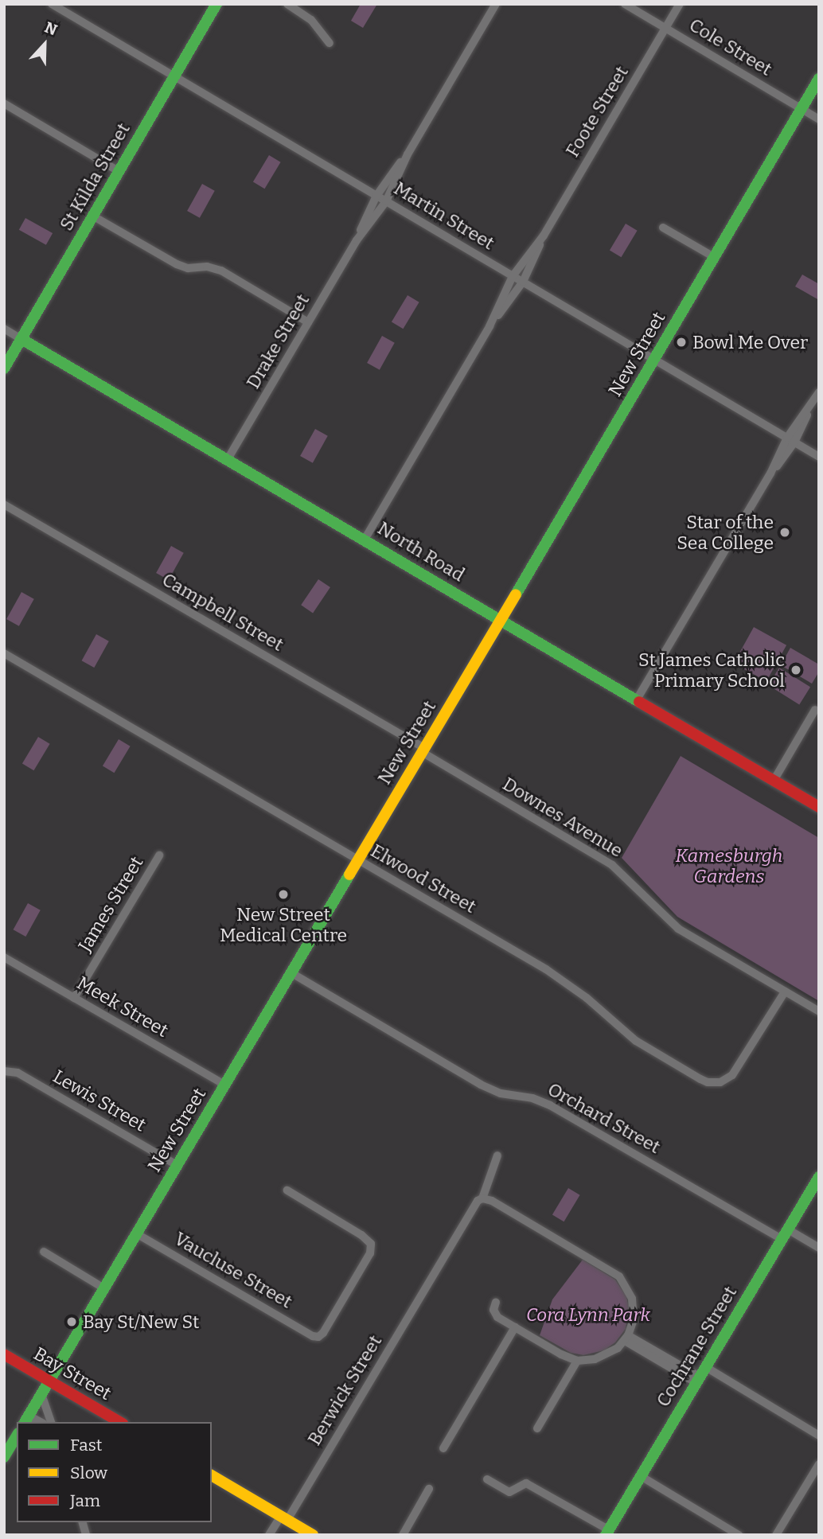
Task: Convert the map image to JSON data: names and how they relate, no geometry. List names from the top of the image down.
{
  "streets": {
    "main road": [
      "St Kilda Street",
      "New Street",
      "North Road",
      "Cochrane Street",
      "Bay Street"
    ],
    "street": [
      "Cole Street",
      "Foote Street",
      "Martin Street",
      "Drake Street",
      "Campbell Street",
      "Downes Avenue",
      "Elwood Street",
      "James Street",
      "Meek Street",
      "Lewis Street",
      "Orchard Street",
      "Vaucluse Street",
      "Berwick Street"
    ]
  },
  "crossings": [
    ["Cole Street", "Foote Street"],
    ["Cole Street", "New Street"],
    ["Foote Street", "Martin Street"],
    ["Foote Street", "North Road"],
    ["St Kilda Street", "Martin Street"],
    ["St Kilda Street", "North Road"],
    ["Martin Street", "Drake Street"],
    ["Martin Street", "New Street"],
    ["Drake Street", "North Road"],
    ["New Street", "North Road"],
    ["New Street", "Campbell Street"],
    ["New Street", "Downes Avenue"],
    ["New Street", "Elwood Street"],
    ["New Street", "Meek Street"],
    ["New Street", "Lewis Street"],
    ["New Street", "Orchard Street"],
    ["New Street", "Vaucluse Street"],
    ["New Street", "Bay Street"],
    ["Campbell Street", "Downes Avenue"],
    ["Downes Avenue", "Elwood Street"],
    ["James Street", "Meek Street"],
    ["Orchard Street", "Cochrane Street"]
  ],
  "parks": ["Kamesburgh Gardens", "Cora Lynn Park"],
  "places": [
    "Bowl Me Over",
    "Star of the Sea College",
    "St James Catholic Primary School",
    "New Street Medical Centre",
    "Bay St/New St"
  ],
  "legend": ["Fast", "Slow", "Jam"],
  "north": "top"
}
